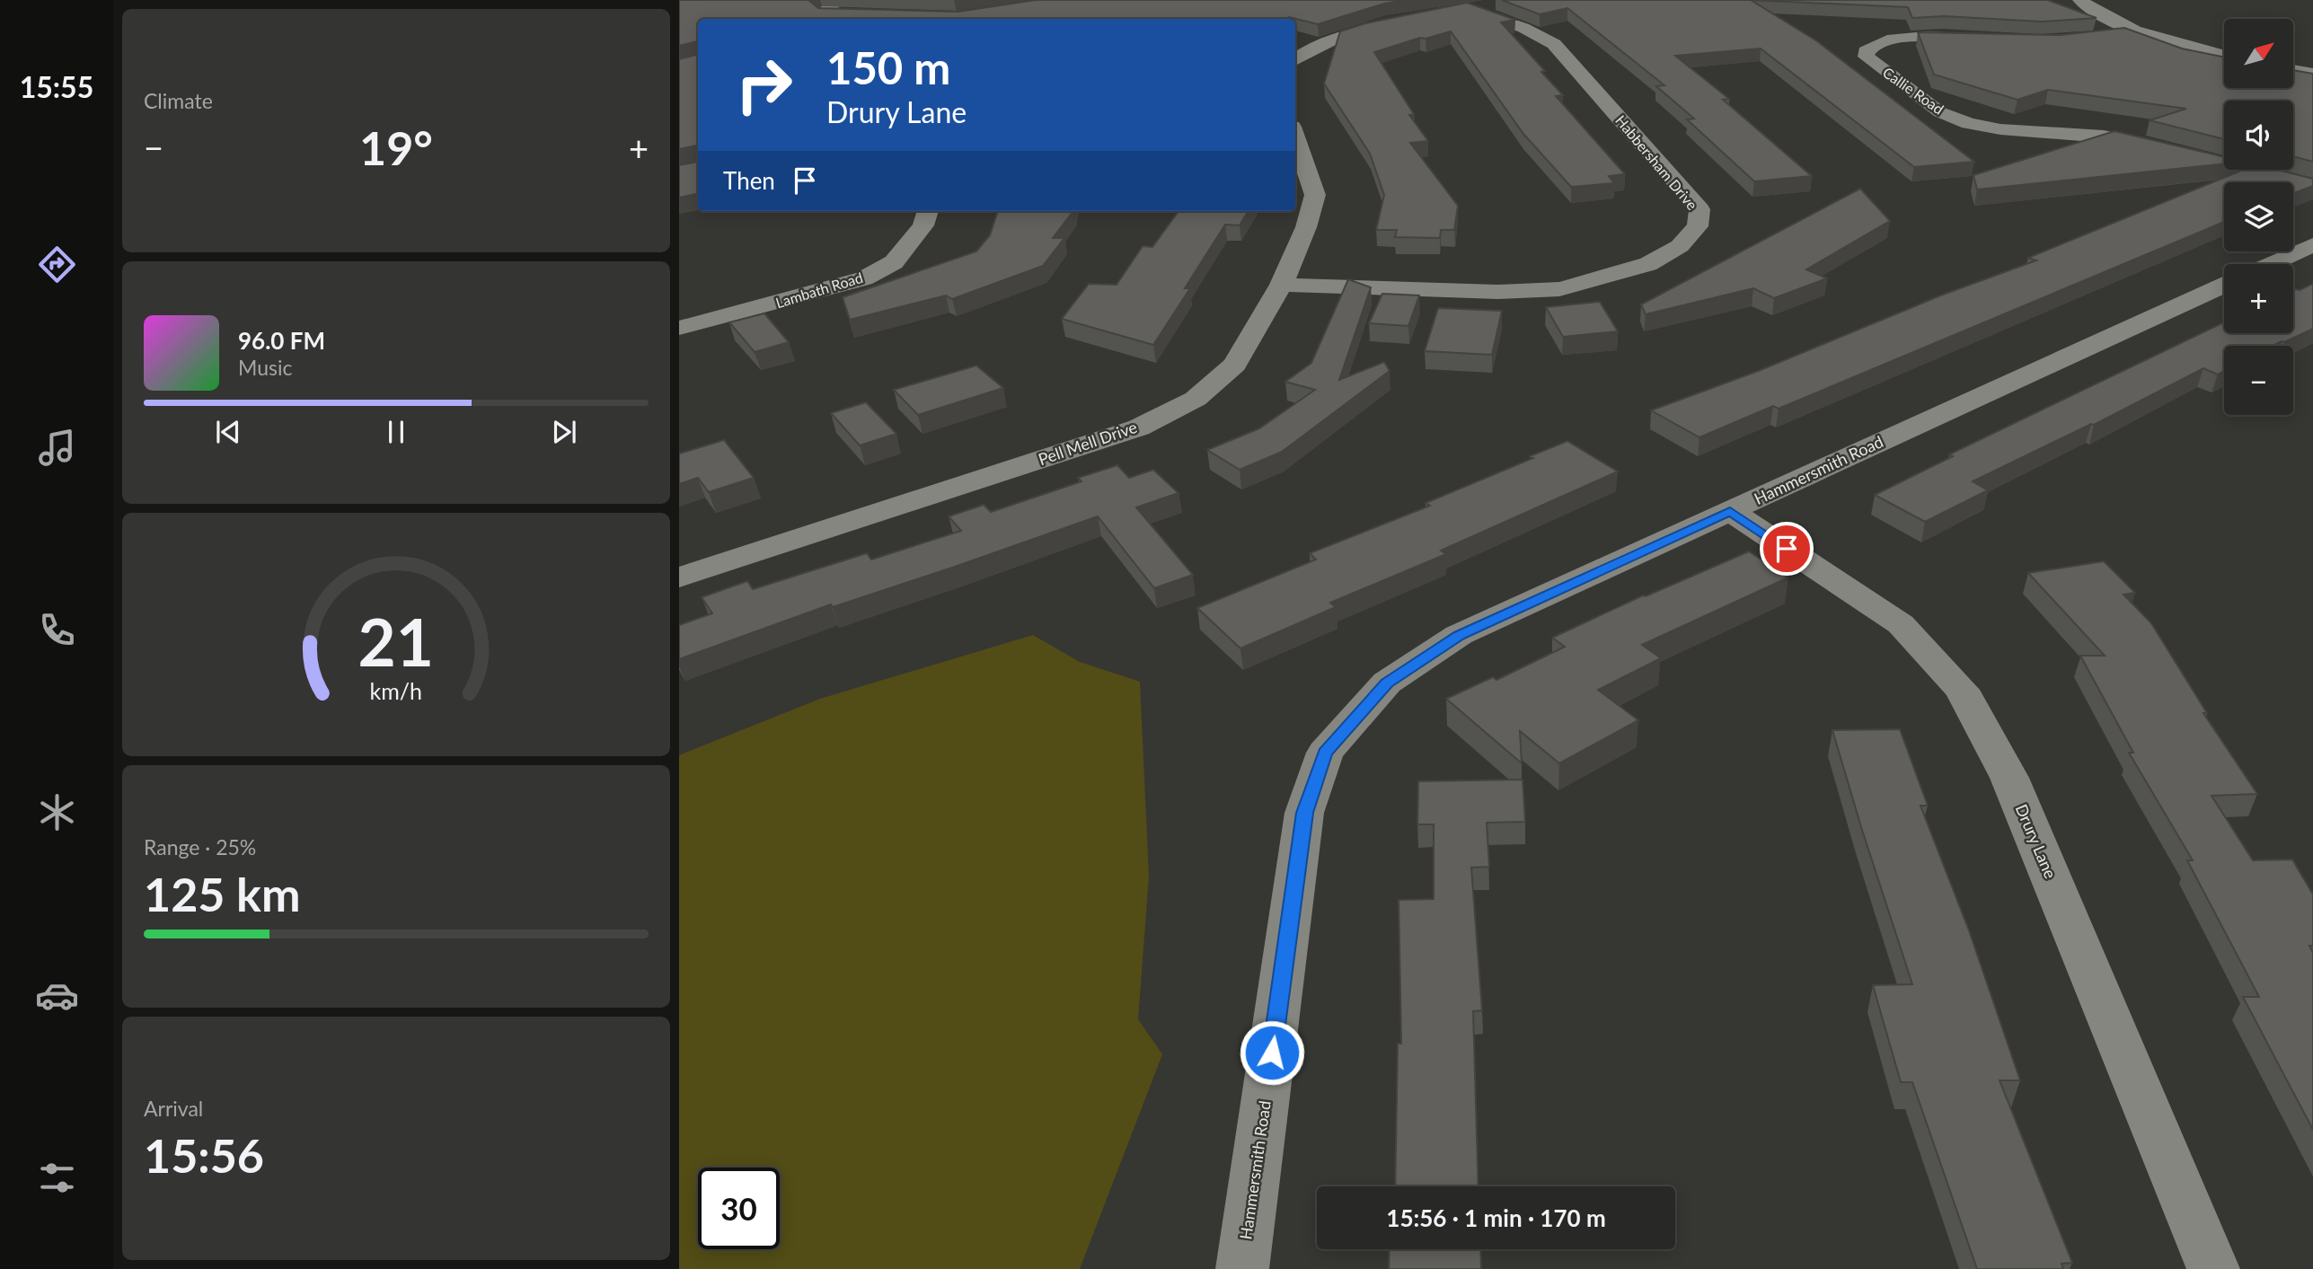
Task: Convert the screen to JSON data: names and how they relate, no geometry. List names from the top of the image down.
{
  "streets": {
    "street": [
      "Callie Road",
      "Habbersham Drive",
      "Lambath Road",
      "Pell Mell Drive",
      "Hammersmith Road",
      "Drury Lane"
    ]
  },
  "crossings": [
    ["Habbersham Drive", "Pell Mell Drive"],
    ["Hammersmith Road", "Drury Lane"]
  ],
  "north": "top right",
  "page": {
    "tabs": "15:55",
    "tile": [
      "Climate",
      ["Range · 25%", "125 km"],
      ["Arrival", "15:56"]
    ],
    "map_buttons": ["+", "−"],
    "turn": ["150 m", "Drury Lane"],
    "heat": ["−", "19°", "+"],
    "then": "Then",
    "song": ["96.0 FM", "Music"],
    "limit": "30",
    "trip": "15:56 · 1 min · 170 m",
    "gauge": ["21", "km/h"]
  }
}
